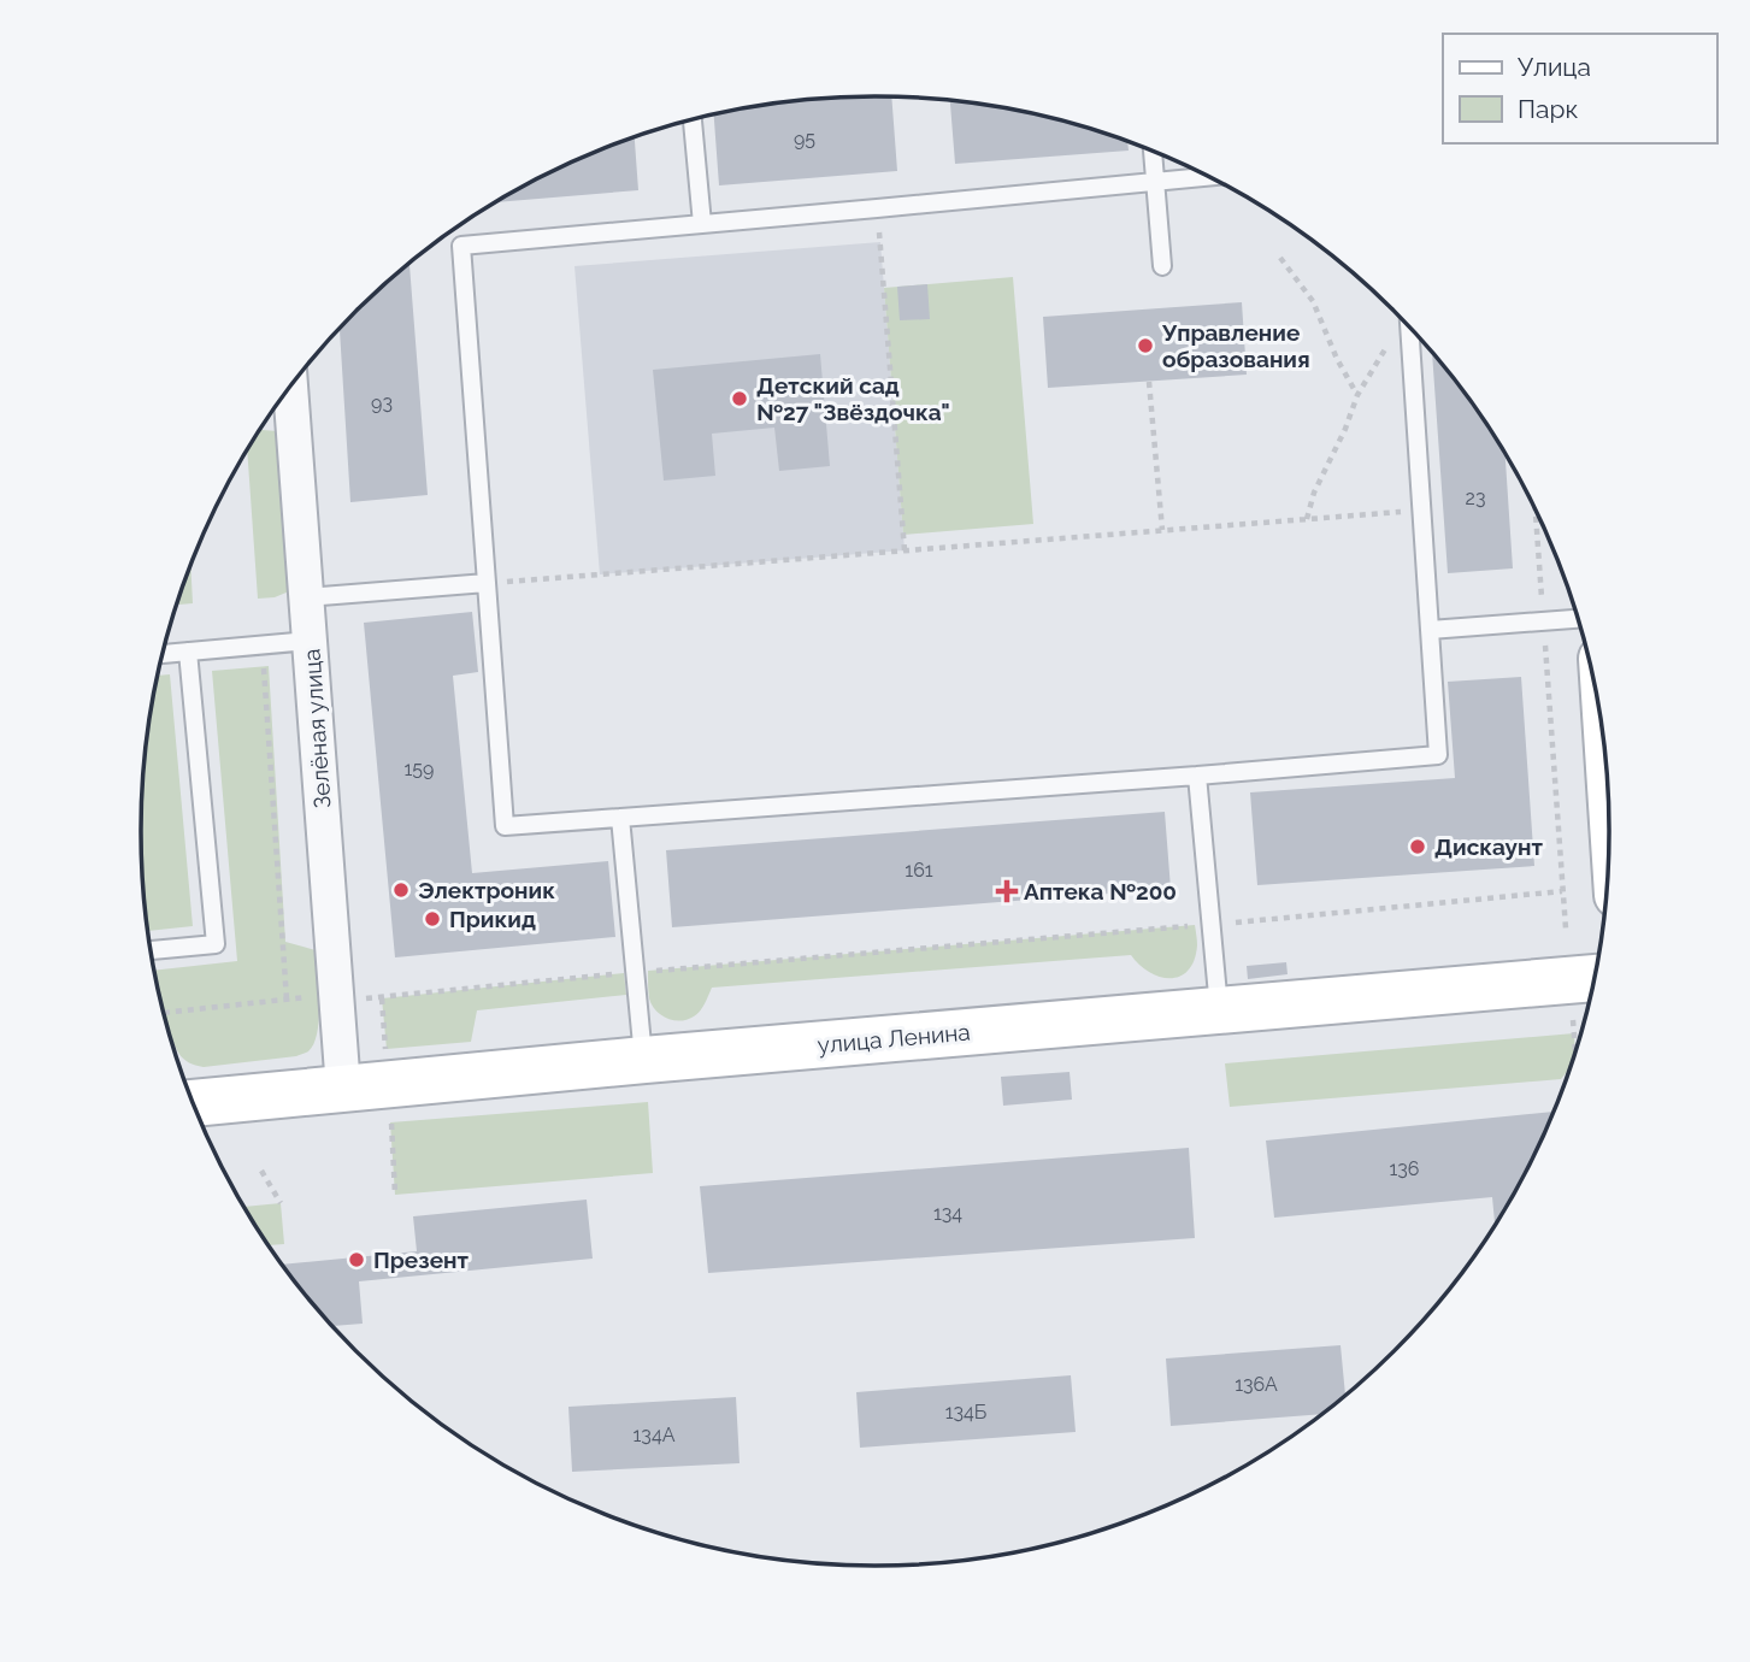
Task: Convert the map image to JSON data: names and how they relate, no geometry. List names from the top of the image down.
{
  "streets": {
    "main road": ["улица Ленина"],
    "street": ["Зелёная улица"]
  },
  "crossings": [
    ["Зелёная улица", "улица Ленина"]
  ],
  "places": {
    "other": [
      "Управление образования",
      "Детский сад №27 \"Звёздочка\"",
      "Дискаунт",
      "Электроник",
      "Прикид",
      "Презент"
    ],
    "health": ["Аптека №200"]
  },
  "house_numbers": [
    "95",
    "93",
    "23",
    "159",
    "161",
    "136",
    "134",
    "136А",
    "134Б",
    "134А"
  ],
  "legend": ["Улица", "Парк"]
}
